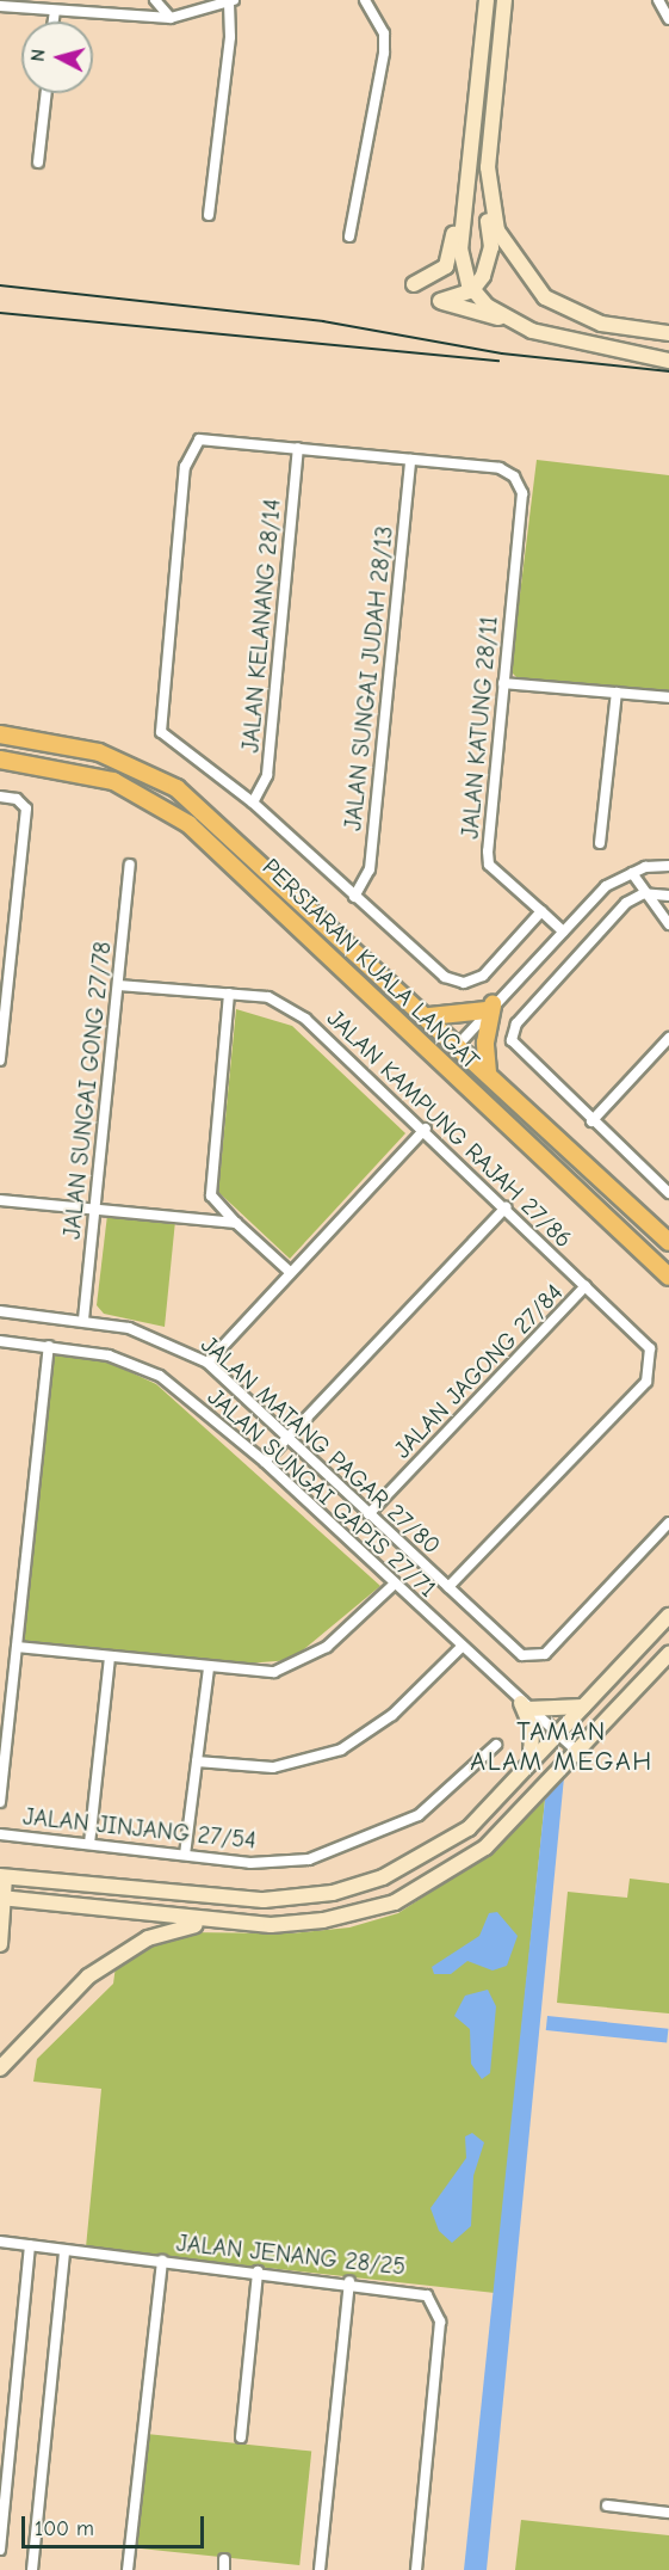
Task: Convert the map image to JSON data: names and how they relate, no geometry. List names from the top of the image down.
{
  "streets": {
    "main road": ["PERSIARAN KUALA LANGAT"],
    "street": [
      "JALAN KELANANG 28/14",
      "JALAN SUNGAI JUDAH 28/13",
      "JALAN KATUNG 28/11",
      "JALAN SUNGAI GONG 27/78",
      "JALAN KAMPUNG RAJAH 27/86",
      "JALAN JAGONG 27/84",
      "JALAN MATANG PAGAR 27/80",
      "JALAN SUNGAI GAPIS 27/71",
      "JALAN JINJANG 27/54",
      "JALAN JENANG 28/25"
    ]
  },
  "crossings": [
    ["JALAN SUNGAI JUDAH 28/13", "JALAN KATUNG 28/11"],
    ["JALAN SUNGAI GONG 27/78", "JALAN KAMPUNG RAJAH 27/86"],
    ["JALAN SUNGAI GONG 27/78", "JALAN MATANG PAGAR 27/80"],
    ["JALAN KAMPUNG RAJAH 27/86", "JALAN JAGONG 27/84"],
    ["JALAN KAMPUNG RAJAH 27/86", "JALAN MATANG PAGAR 27/80"],
    ["JALAN JAGONG 27/84", "JALAN MATANG PAGAR 27/80"]
  ],
  "districts": ["TAMAN ALAM MEGAH"],
  "scale_bar": "100 m",
  "north": "left"
}
